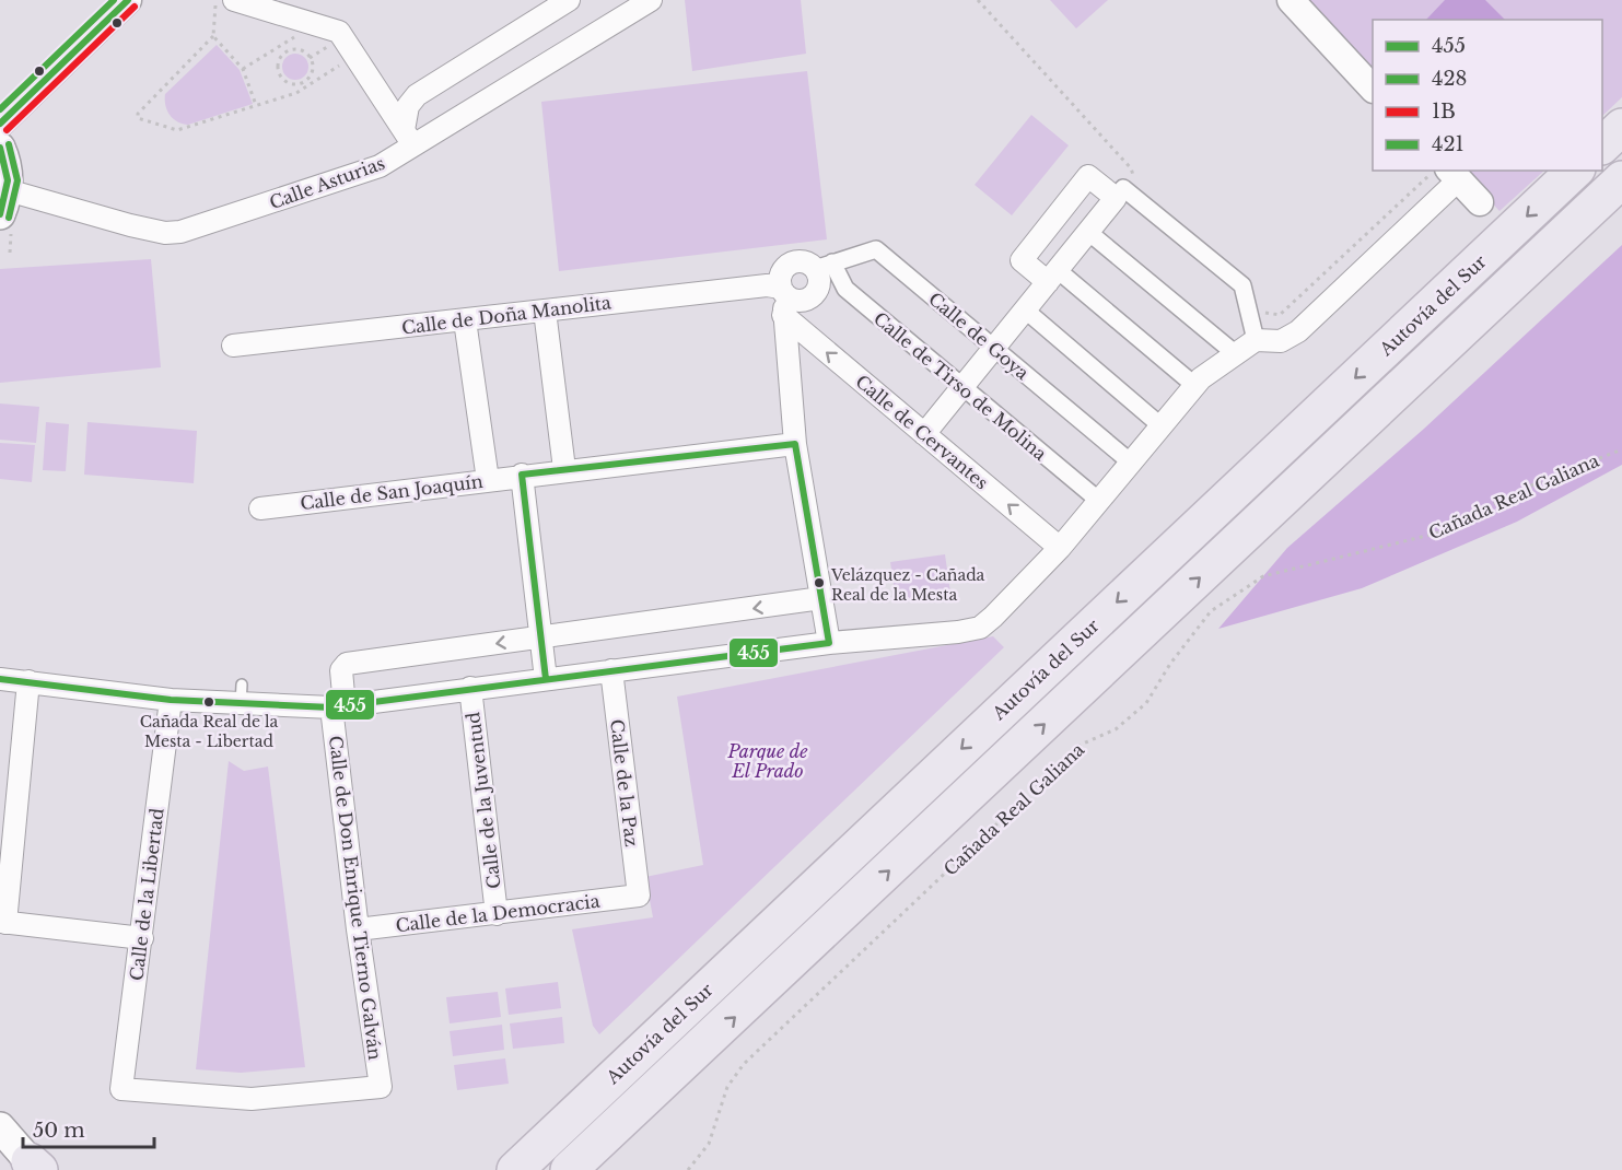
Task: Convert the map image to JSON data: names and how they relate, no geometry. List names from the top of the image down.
{
  "streets": {
    "highway": ["Autovía del Sur"],
    "street": [
      "Calle Asturias",
      "Calle de Doña Manolita",
      "Calle de Goya",
      "Calle de Tirso de Molina",
      "Calle de Cervantes",
      "Calle de San Joaquín",
      "Calle de la Paz",
      "Calle de la Juventud",
      "Calle de la Libertad",
      "Calle de Don Enrique Tierno Galván",
      "Calle de la Democracia"
    ],
    "path": ["Cañada Real Galiana"]
  },
  "crossings": [
    ["Calle de Doña Manolita", "Calle de Goya"],
    ["Calle de Doña Manolita", "Calle de Tirso de Molina"],
    ["Calle de Doña Manolita", "Calle de Cervantes"],
    ["Calle de Goya", "Calle de Tirso de Molina"],
    ["Calle de Goya", "Calle de Cervantes"],
    ["Calle de Tirso de Molina", "Calle de Cervantes"],
    ["Calle de la Paz", "Calle de la Democracia"],
    ["Calle de la Juventud", "Calle de la Democracia"],
    ["Calle de la Libertad", "Calle de Don Enrique Tierno Galván"],
    ["Calle de Don Enrique Tierno Galván", "Calle de la Democracia"]
  ],
  "parks": ["Parque de El Prado"],
  "places": ["Velázquez - Cañada Real de la Mesta", "Cañada Real de la Mesta - Libertad"],
  "lines": [
    "transit line 428",
    "transit line 421",
    "transit line 1B",
    "transit line 455"
  ],
  "legend": [
    "455",
    "428",
    "1B",
    "421"
  ],
  "scale_bar": "50 m"
}
